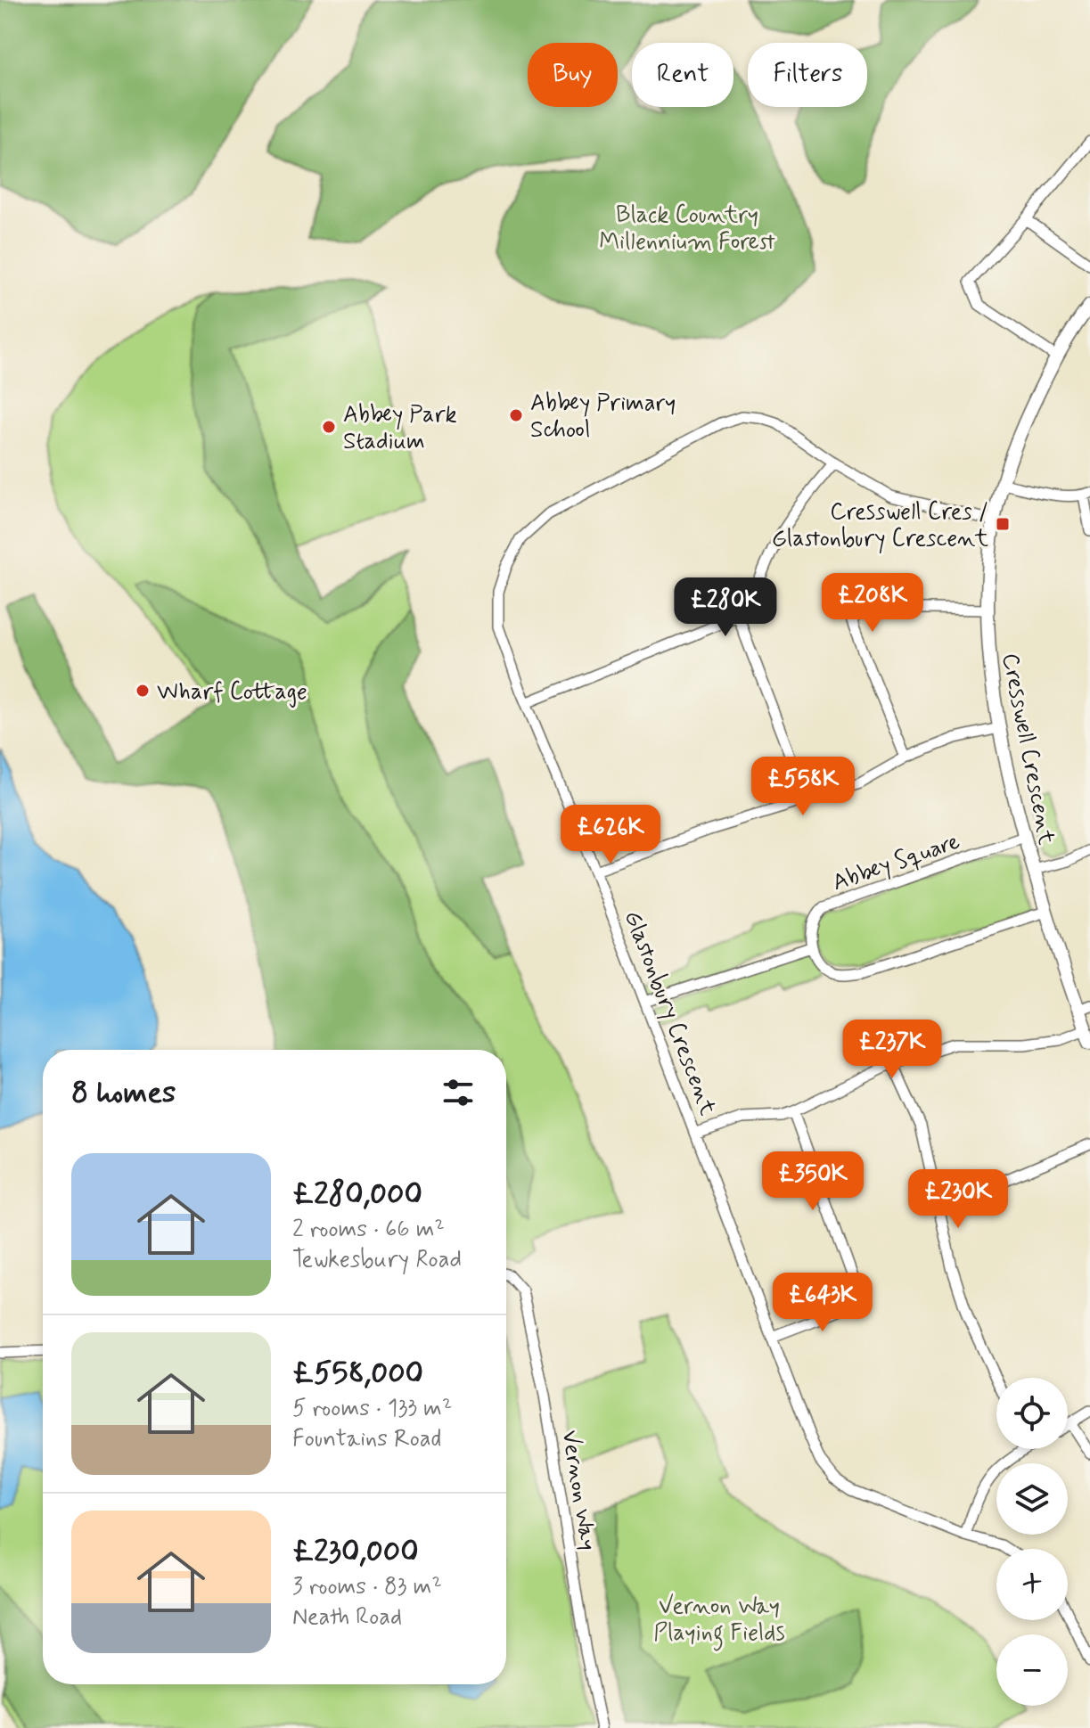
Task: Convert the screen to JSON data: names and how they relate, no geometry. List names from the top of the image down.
{
  "streets": {
    "street": [
      "Cresswell Crescent",
      "Abbey Square",
      "Glastonbury Crescent",
      "Vernon Way"
    ]
  },
  "crossings": [
    ["Cresswell Crescent", "Abbey Square"],
    ["Cresswell Crescent", "Glastonbury Crescent"]
  ],
  "parks": ["Black Country Millennium Forest", "Vernon Way Playing Fields"],
  "places": {
    "other": ["Abbey Primary School", "Abbey Park Stadium", "Wharf Cottage"],
    "transit": ["Cresswell Cres / Glastonbury Crescent"]
  },
  "page": {
    "chip": ["Buy", "Rent", "Filters"],
    "price": [
      "£208K",
      "£280K",
      "£558K",
      "£626K",
      "£237K",
      "£350K",
      "£230K",
      "£643K"
    ],
    "heading": "8 homes",
    "list": [
      {
        "name": "£280,000",
        "note": "2 rooms · 66 m² · Tewkesbury Road"
      },
      {
        "name": "£558,000",
        "note": "5 rooms · 133 m² · Fountains Road"
      },
      {
        "name": "£230,000",
        "note": "3 rooms · 83 m² · Neath Road"
      }
    ],
    "map_buttons": ["+", "−"]
  }
}
